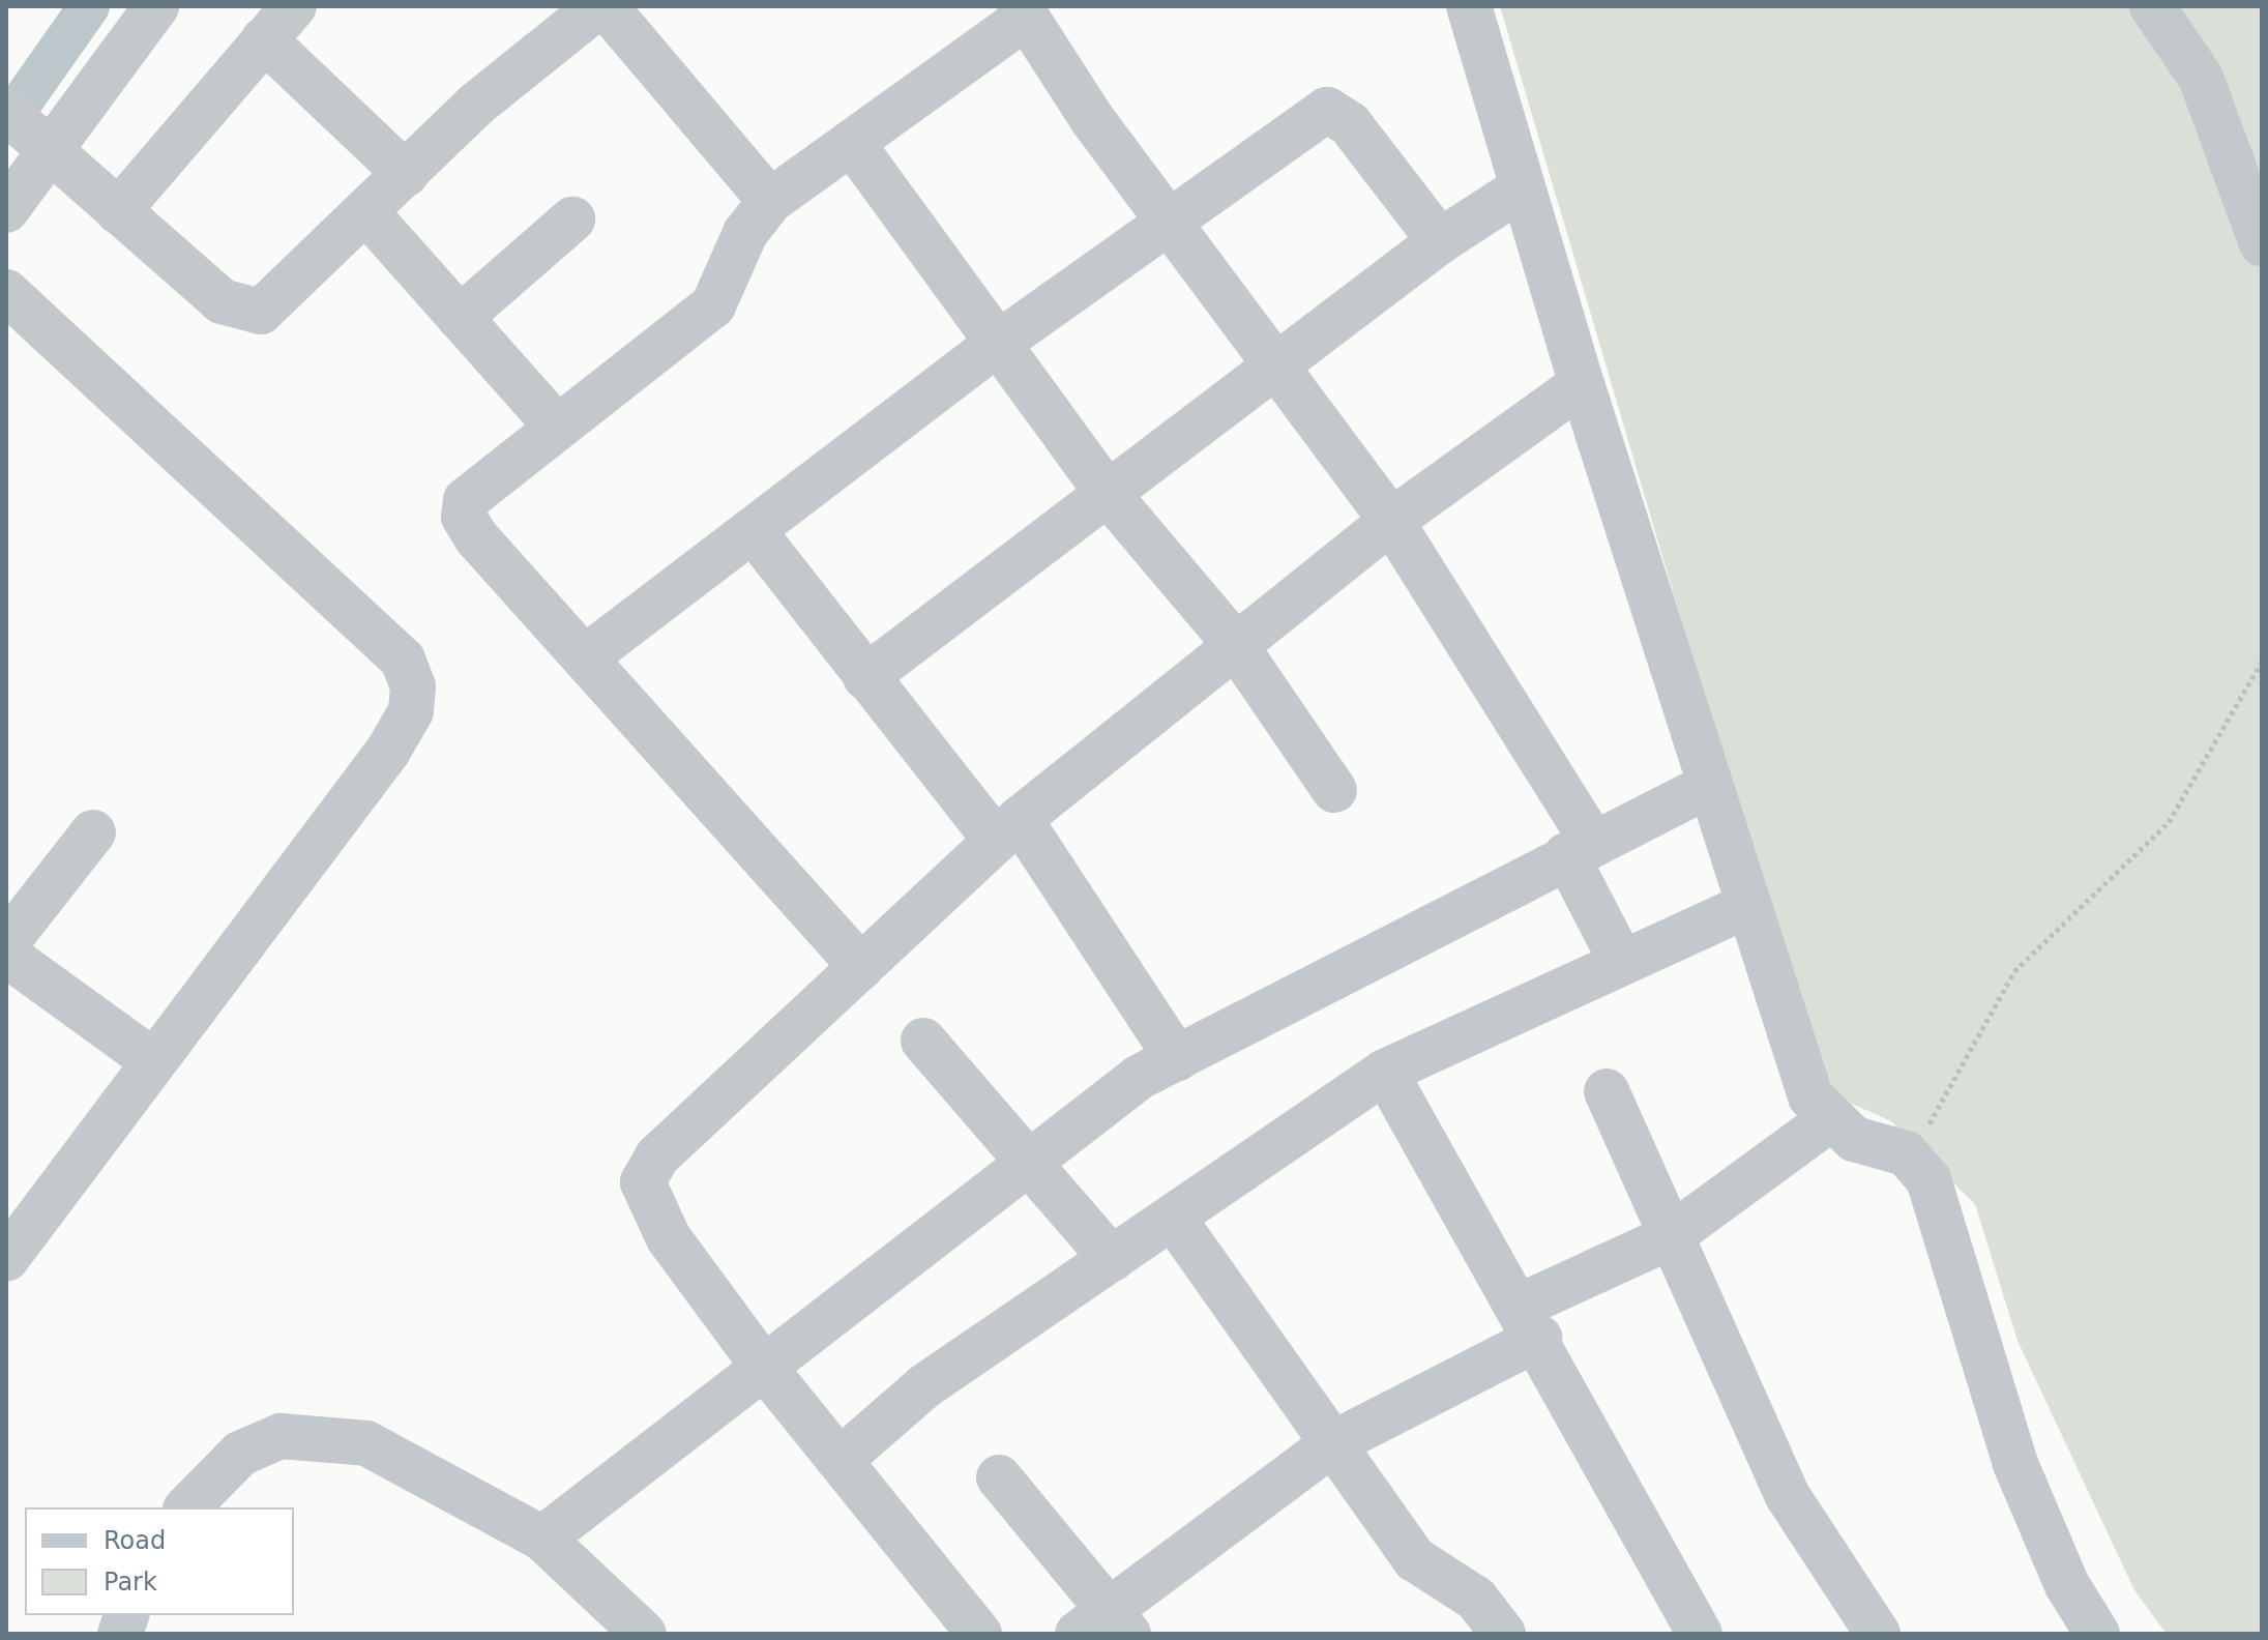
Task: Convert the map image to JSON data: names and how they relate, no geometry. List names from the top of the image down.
{
  "legend": ["Road", "Park"]
}
